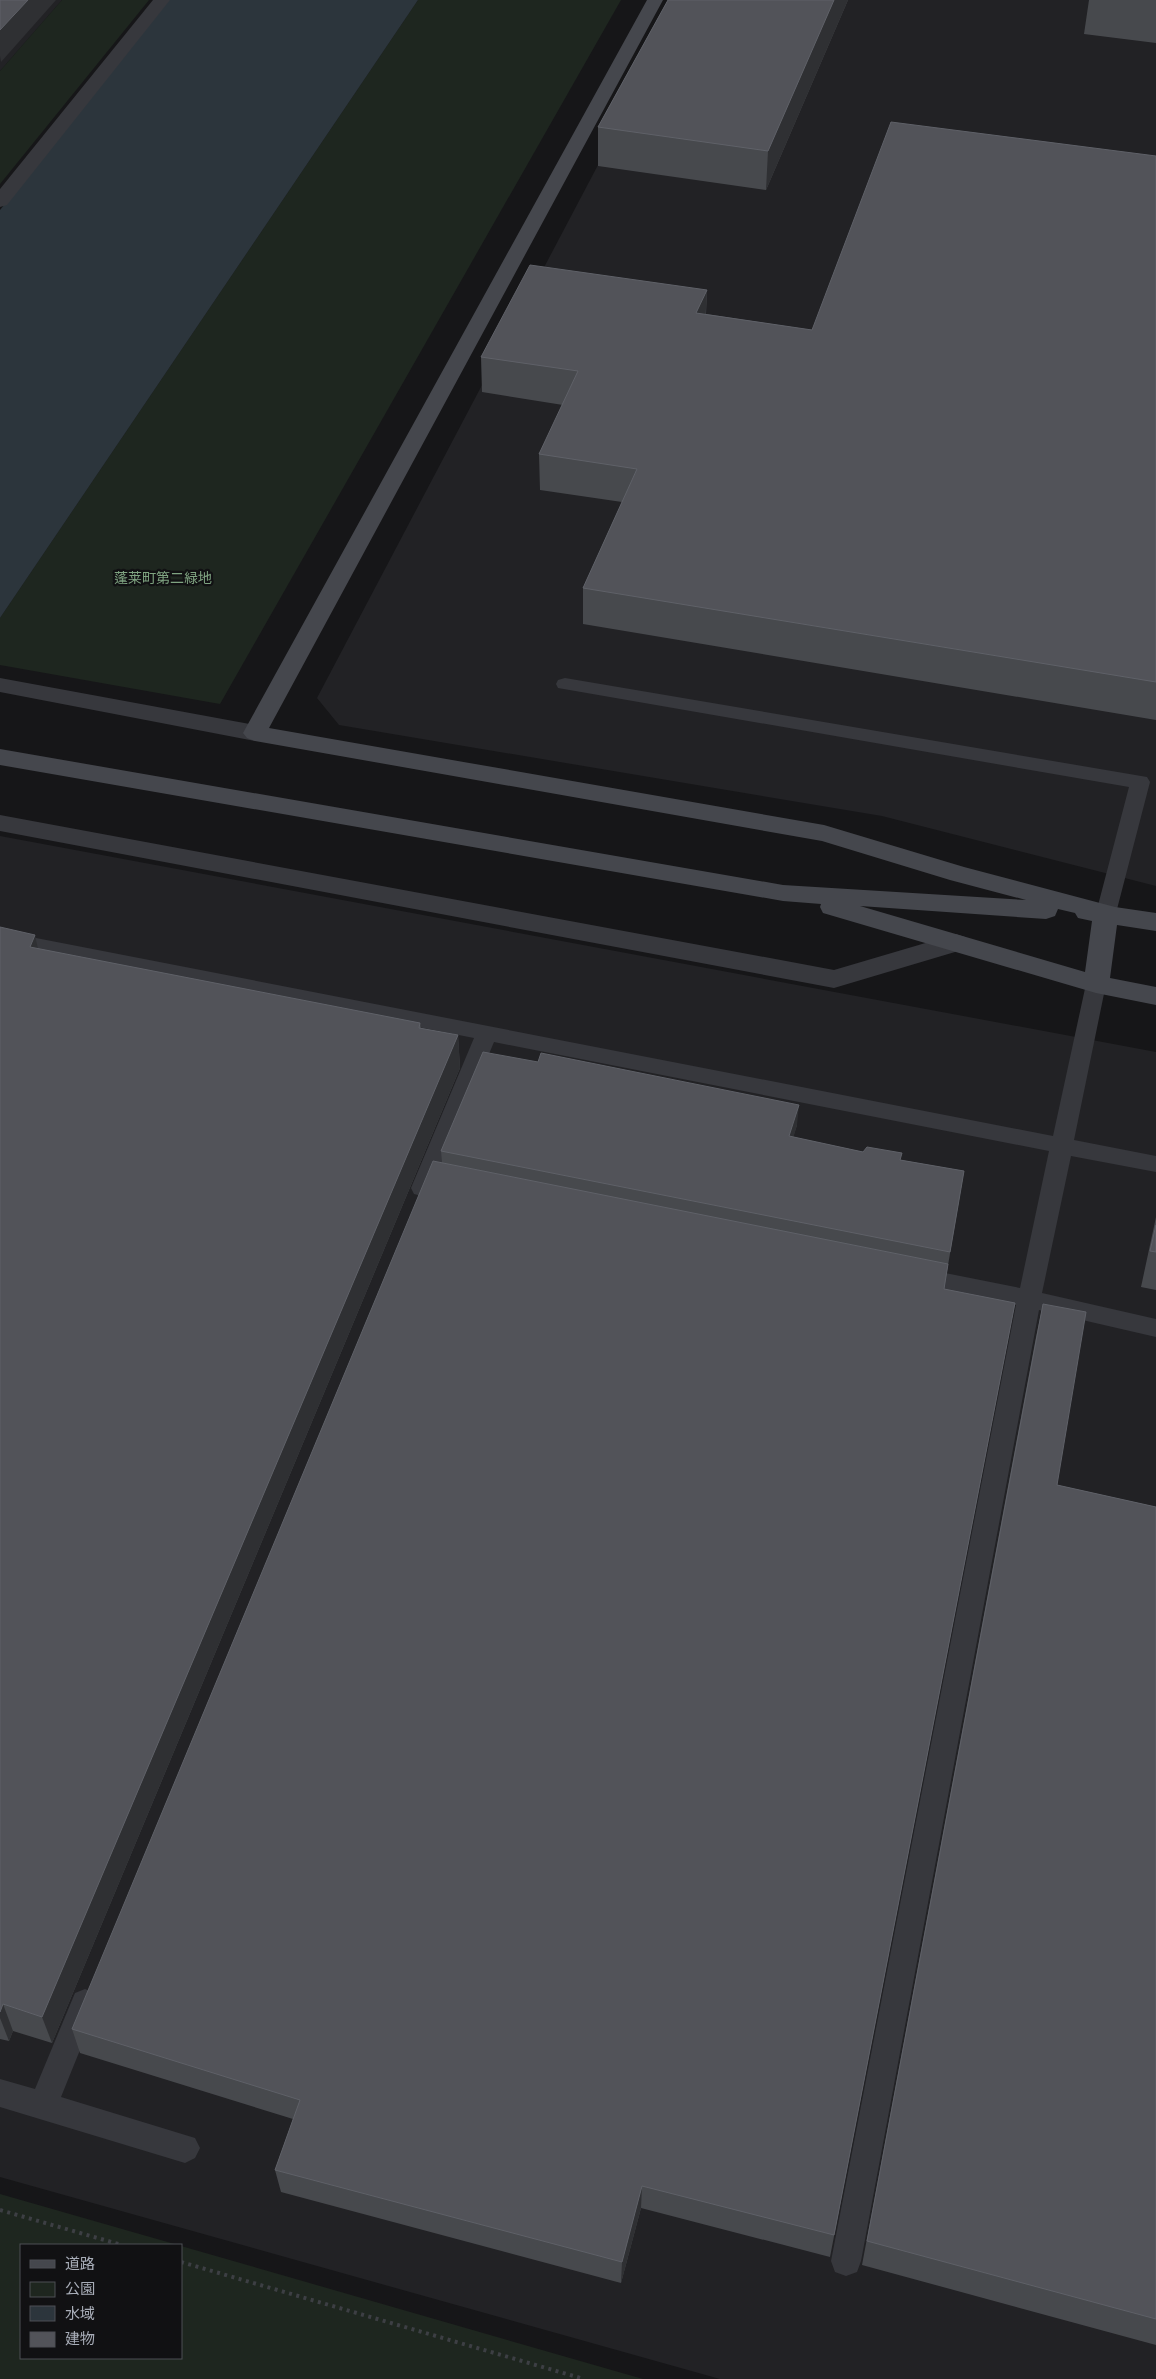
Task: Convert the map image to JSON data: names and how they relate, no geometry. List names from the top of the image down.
{
  "parks": ["蓬莱町第二緑地"],
  "legend": [
    "道路",
    "公園",
    "水域",
    "建物"
  ]
}
